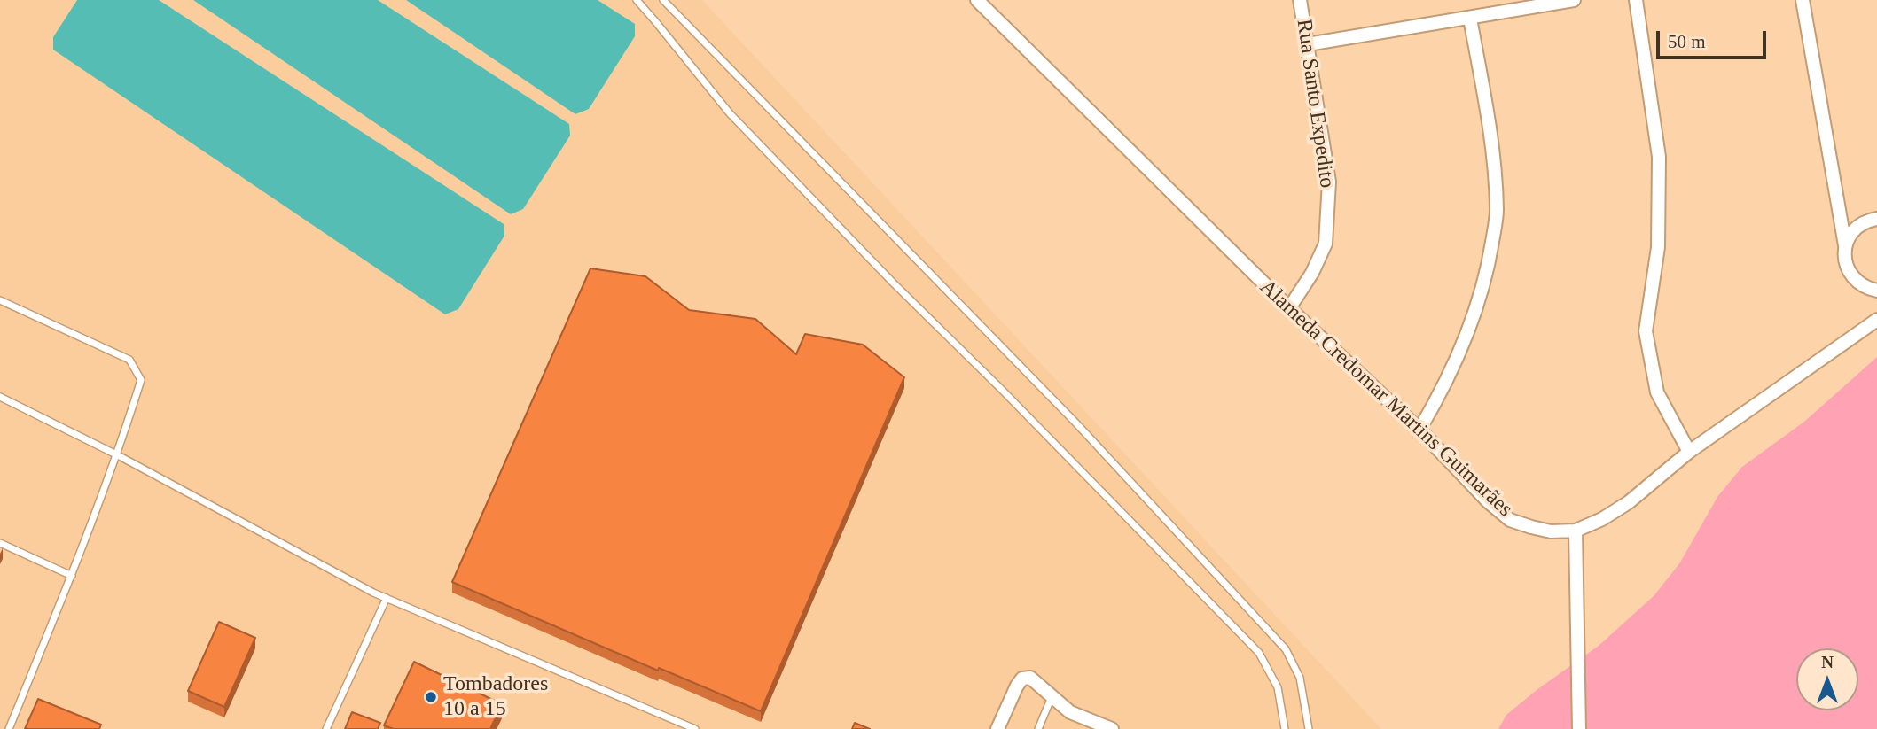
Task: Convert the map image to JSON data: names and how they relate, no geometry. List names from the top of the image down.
{
  "streets": {
    "street": ["Rua Santo Expedito", "Alameda Credomar Martins Guimarães"]
  },
  "crossings": [
    ["Rua Santo Expedito", "Alameda Credomar Martins Guimarães"]
  ],
  "places": ["Tombadores 10 a 15"],
  "scale_bar": "50 m",
  "north": "top"
}
